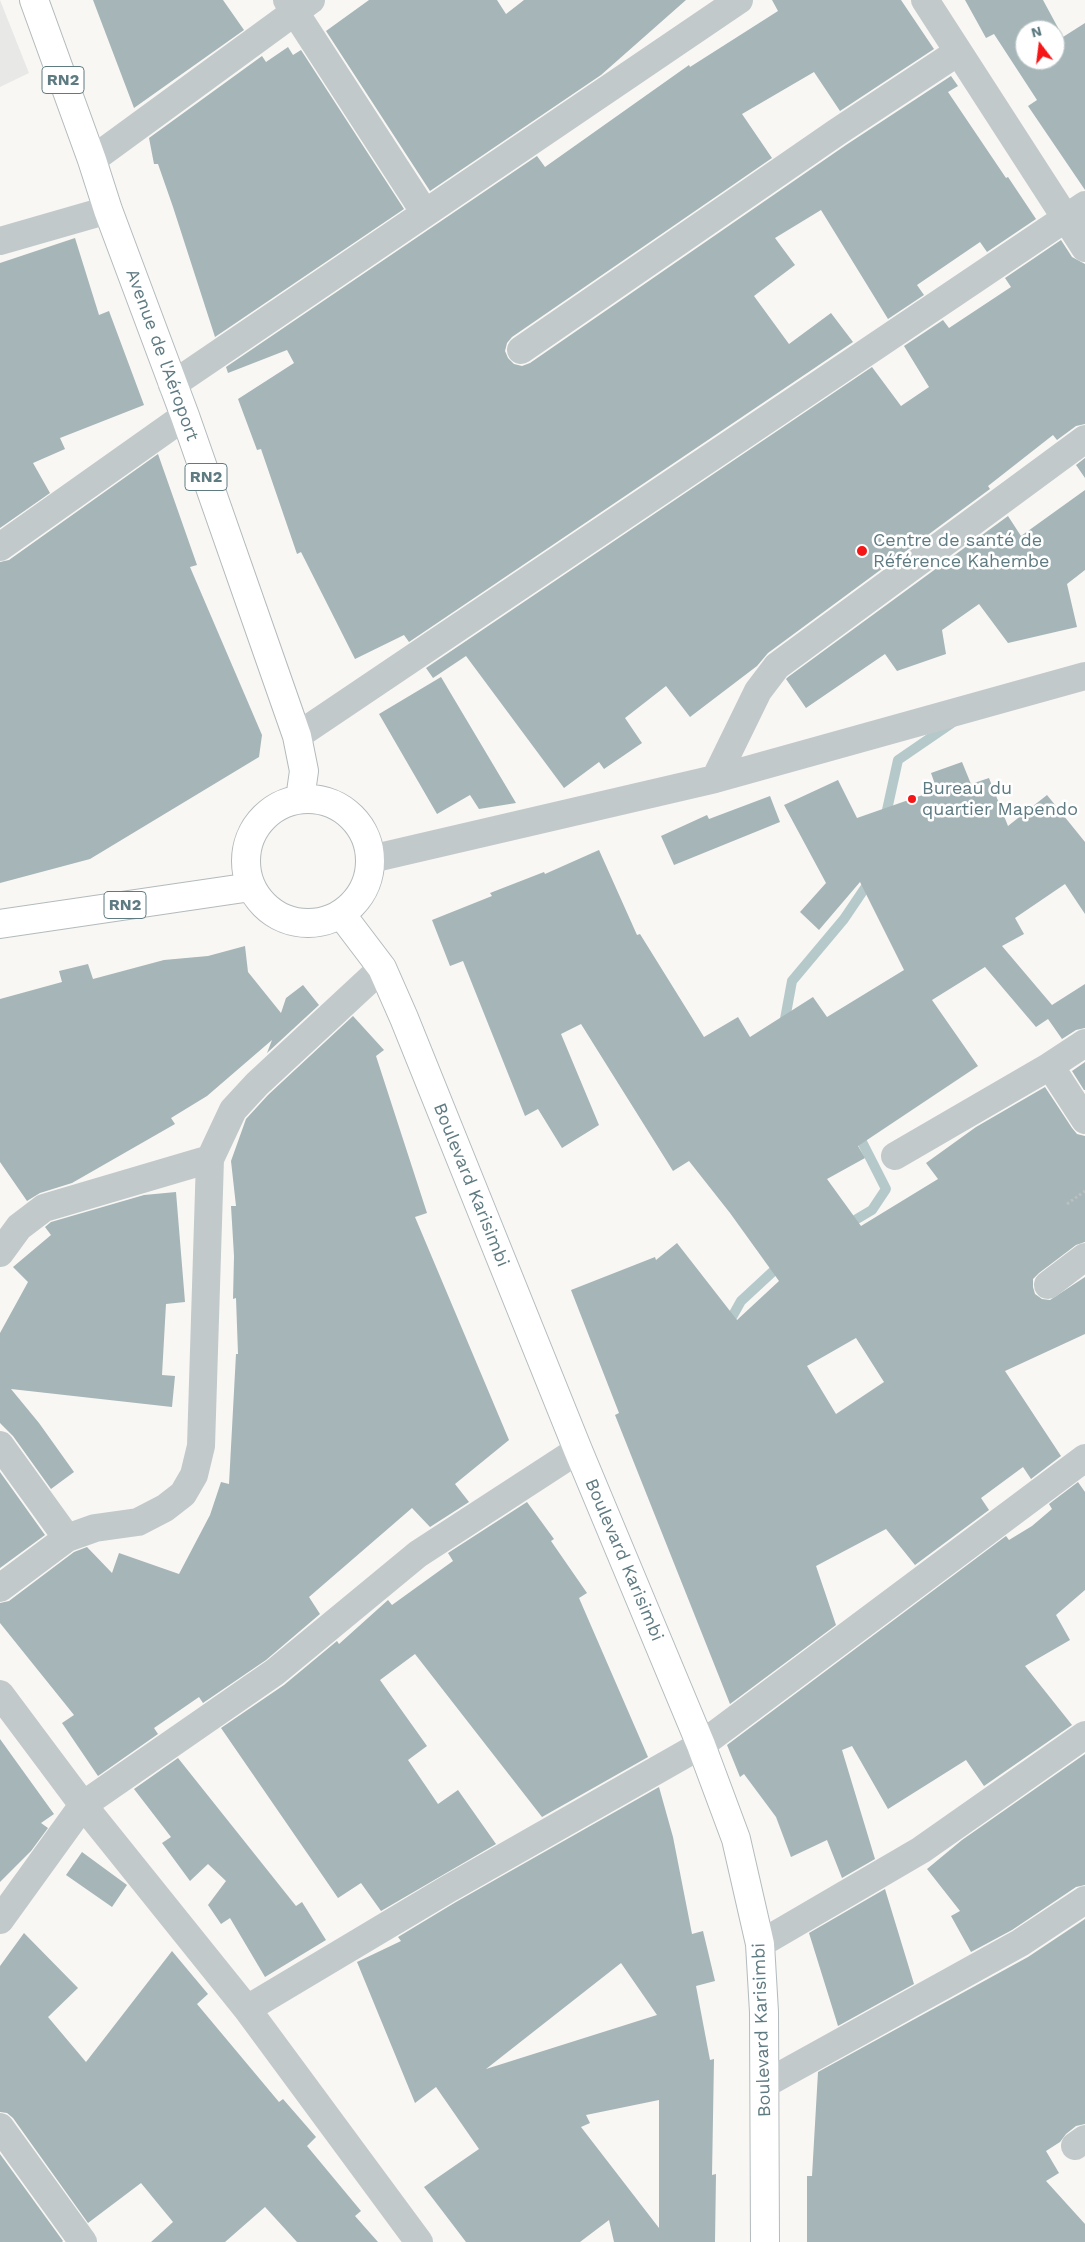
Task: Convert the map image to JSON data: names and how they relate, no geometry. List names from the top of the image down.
{
  "streets": {
    "main road": ["RN2", "Avenue de l'Aéroport", "Boulevard Karisimbi"]
  },
  "crossings": [
    ["RN2", "Avenue de l'Aéroport"],
    ["RN2", "Boulevard Karisimbi"],
    ["Avenue de l'Aéroport", "Boulevard Karisimbi"]
  ],
  "places": ["Centre de santé de Référence Kahembe", "Bureau du quartier Mapendo"],
  "north": "top"
}
